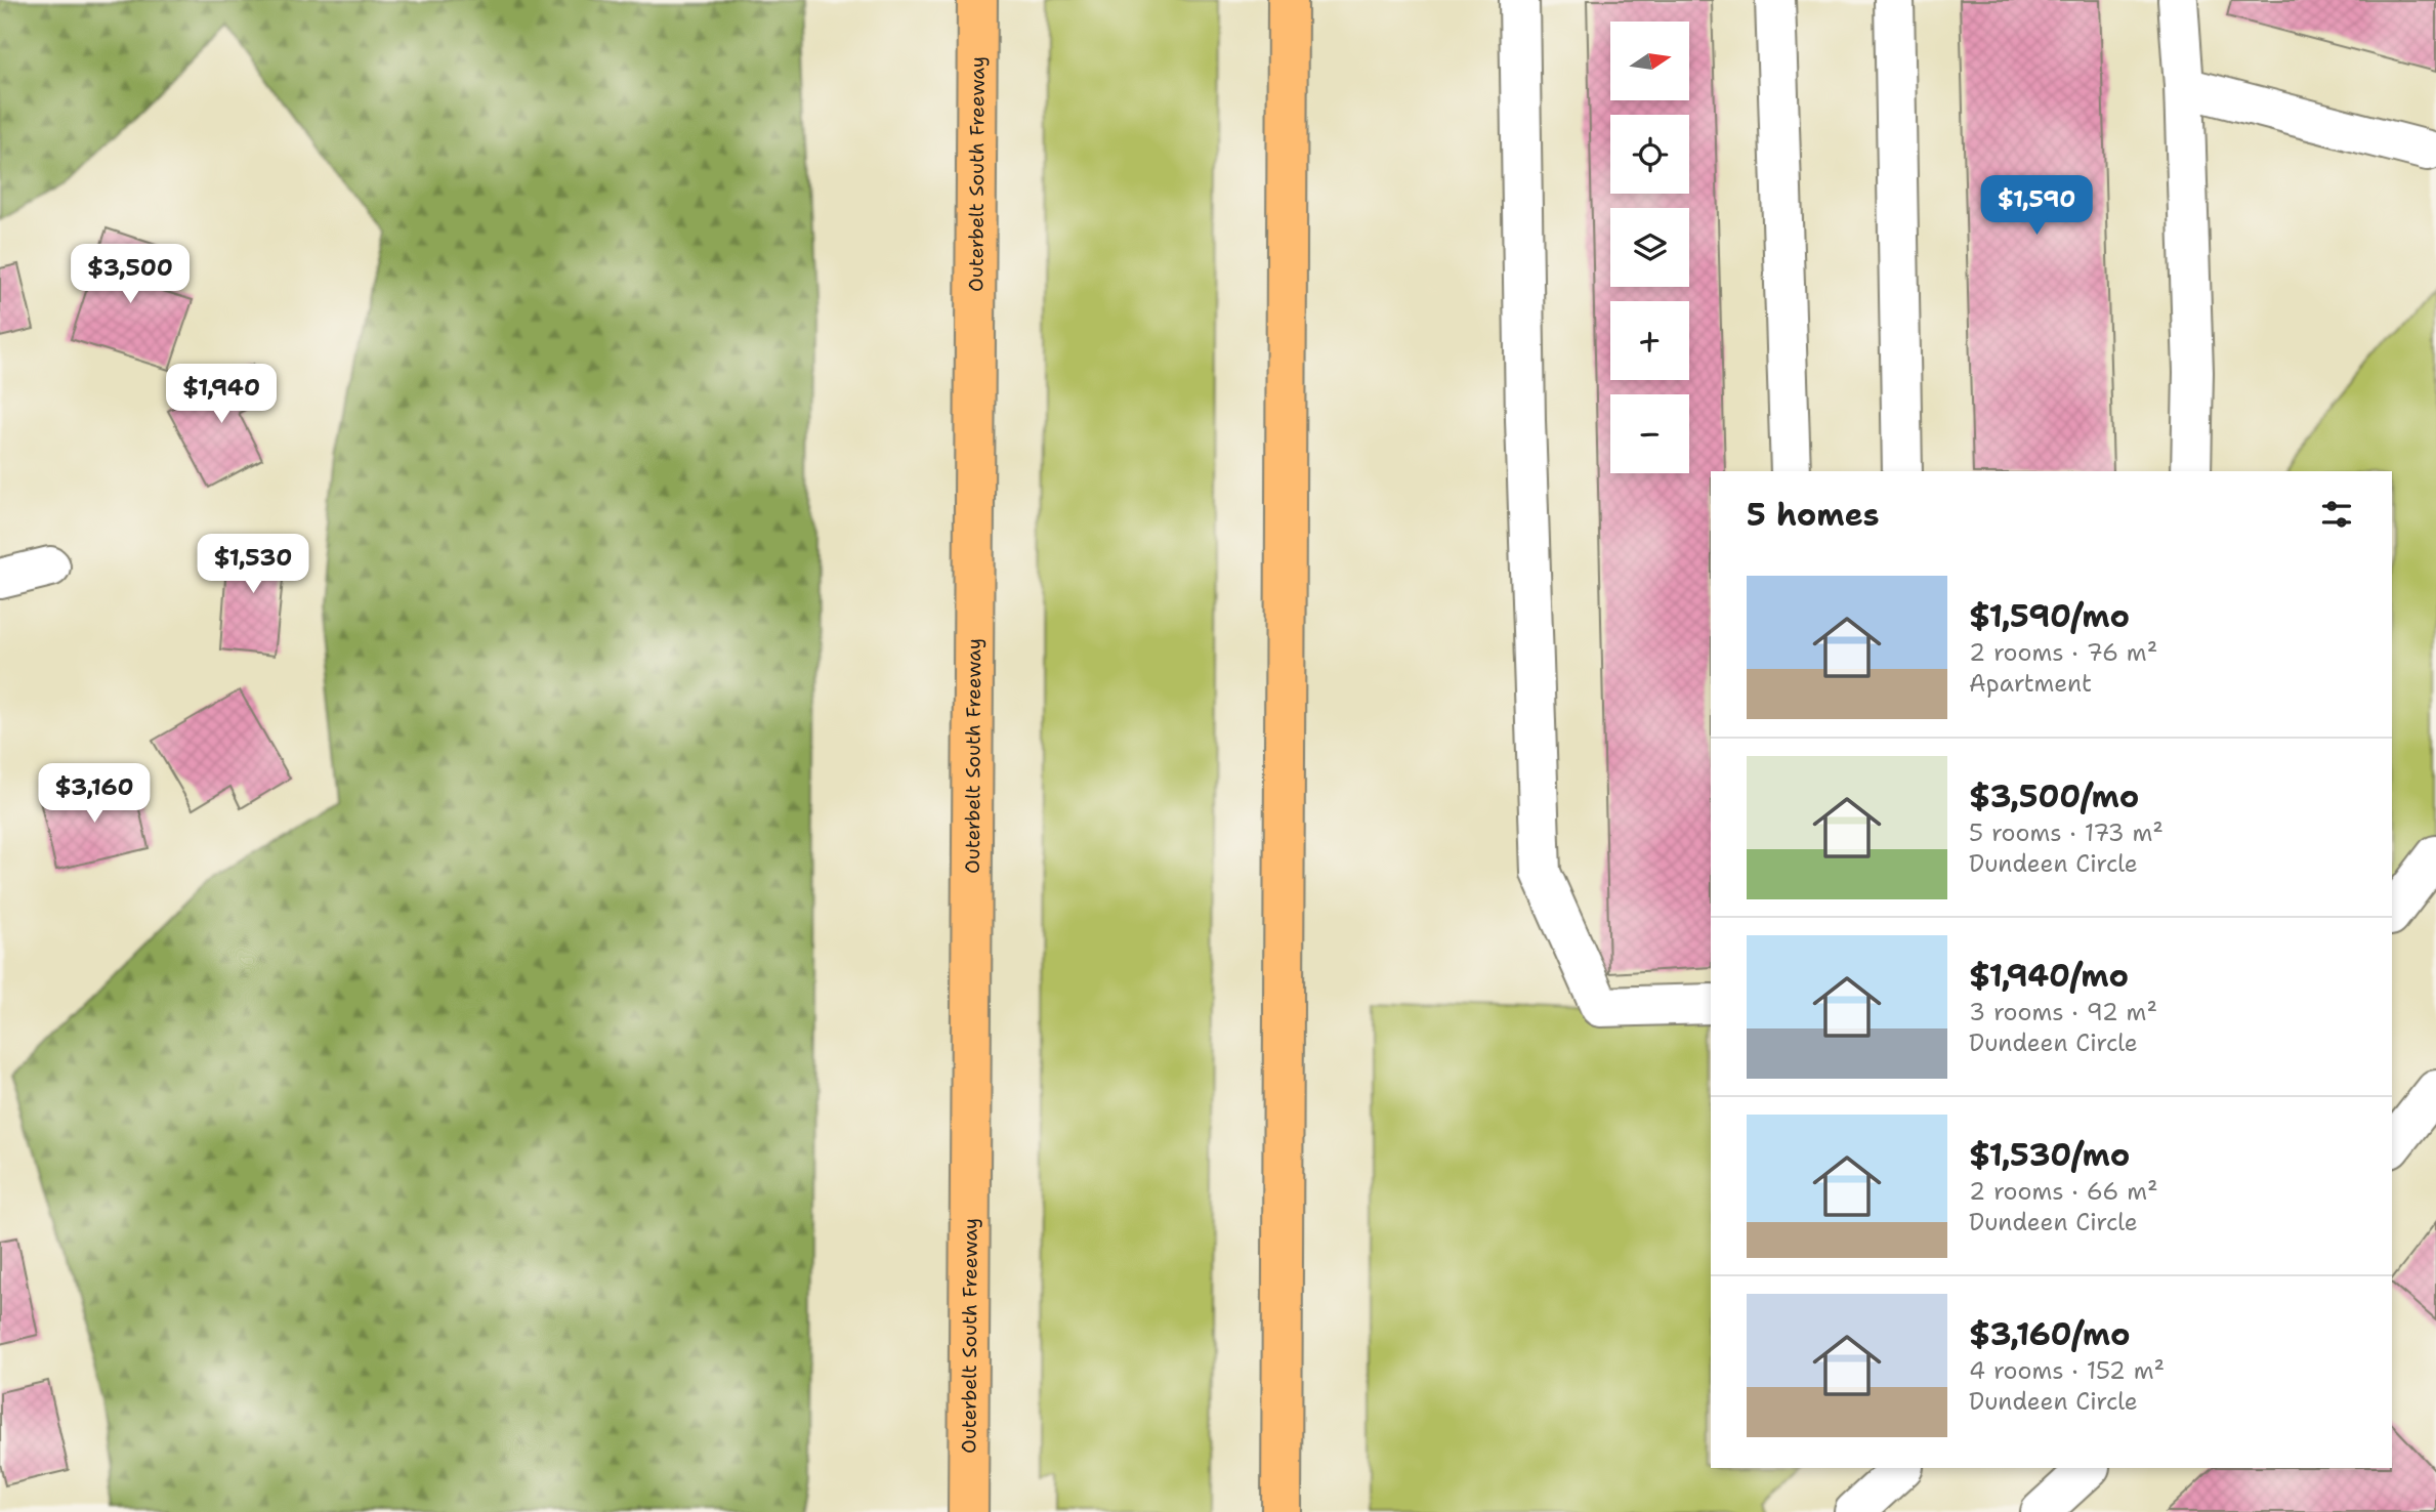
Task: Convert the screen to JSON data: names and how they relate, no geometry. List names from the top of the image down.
{
  "streets": {
    "highway": ["Outerbelt South Freeway"]
  },
  "north": "right",
  "page": {
    "map_buttons": ["+", "−"],
    "price": [
      "$1,590",
      "$3,500",
      "$1,940",
      "$1,530",
      "$3,160"
    ],
    "heading": "5 homes",
    "list": [
      {
        "name": "$1,590/mo",
        "note": "2 rooms · 76 m² · Apartment"
      },
      {
        "name": "$3,500/mo",
        "note": "5 rooms · 173 m² · Dundeen Circle"
      },
      {
        "name": "$1,940/mo",
        "note": "3 rooms · 92 m² · Dundeen Circle"
      },
      {
        "name": "$1,530/mo",
        "note": "2 rooms · 66 m² · Dundeen Circle"
      },
      {
        "name": "$3,160/mo",
        "note": "4 rooms · 152 m² · Dundeen Circle"
      }
    ]
  }
}
